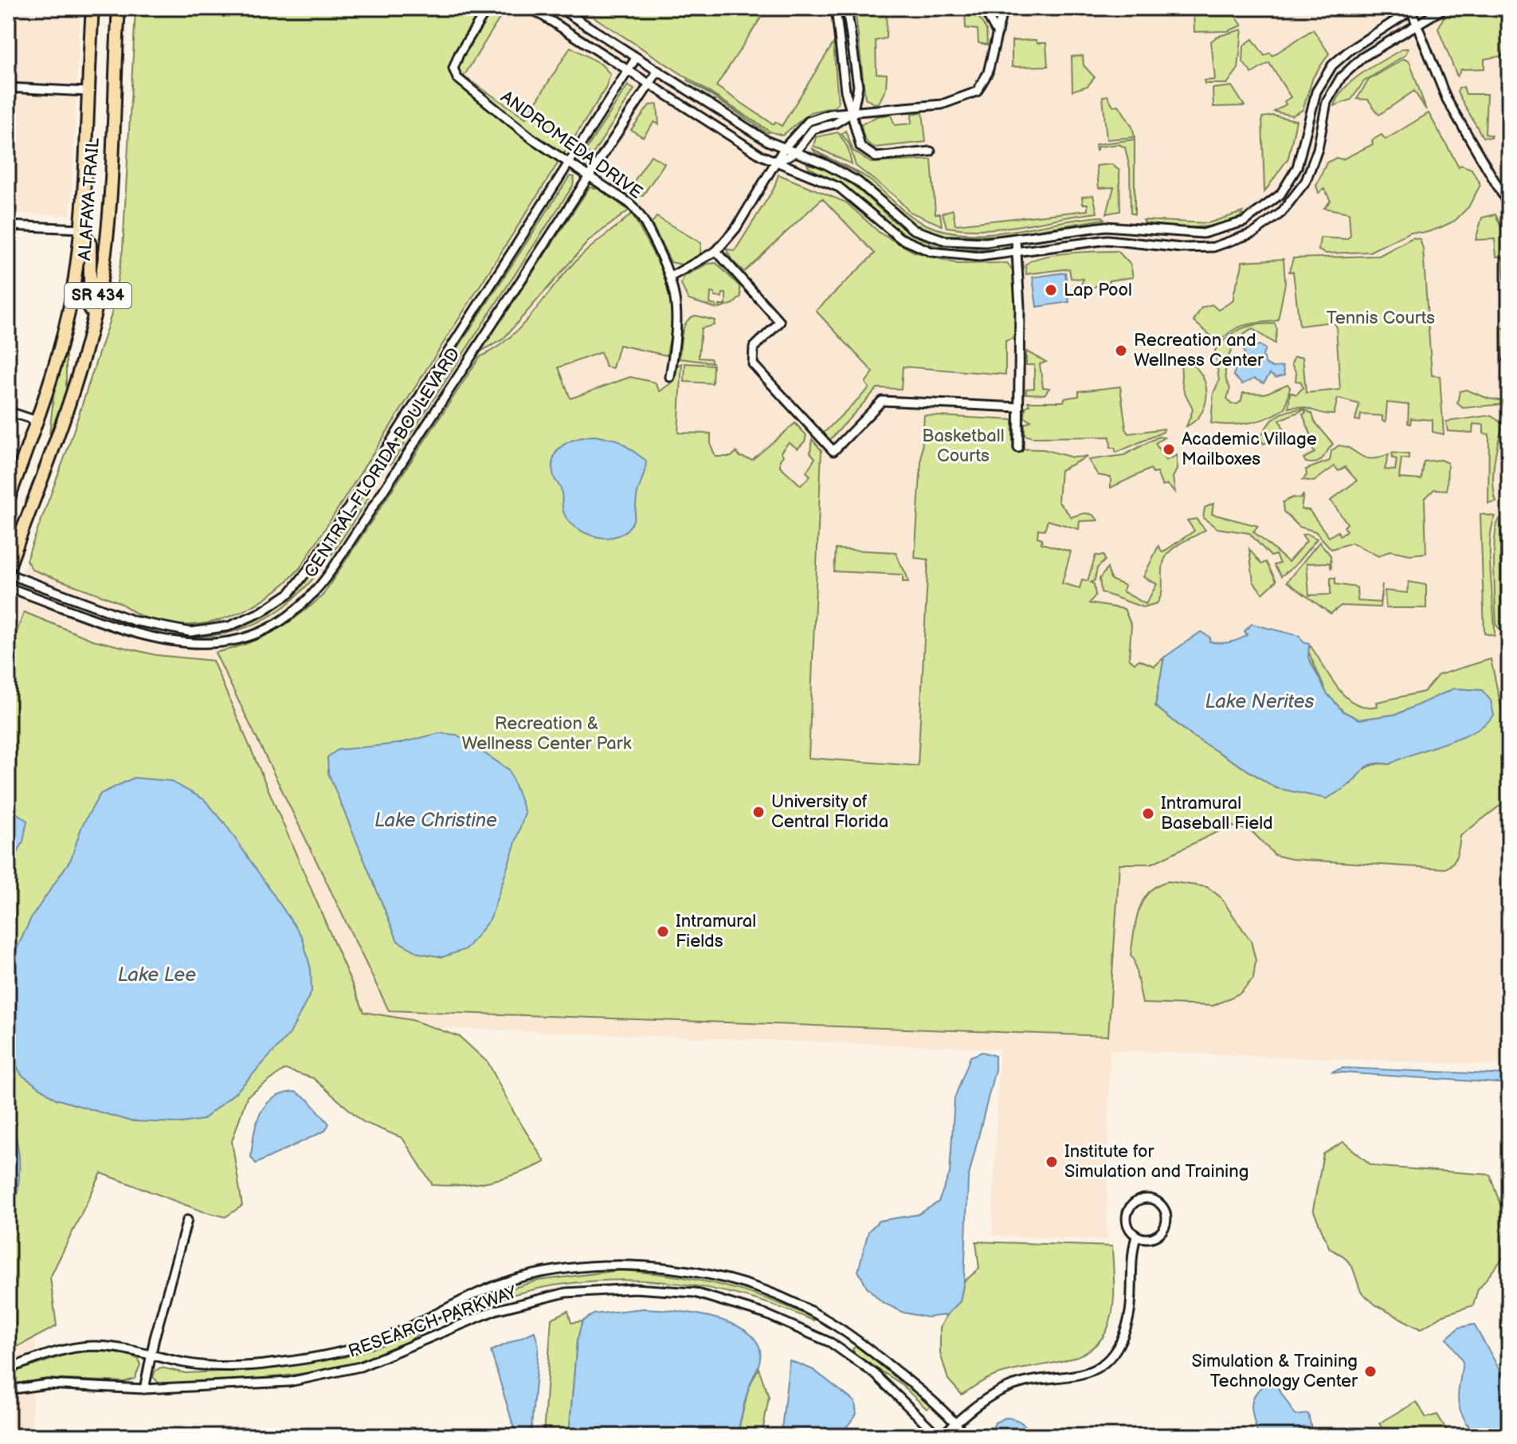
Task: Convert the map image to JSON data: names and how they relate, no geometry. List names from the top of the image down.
{
  "streets": {
    "main road": ["ALAFAYA TRAIL", "SR 434"],
    "street": ["ANDROMEDA DRIVE", "CENTRAL FLORIDA BOULEVARD", "RESEARCH PARKWAY"]
  },
  "crossings": [
    ["ANDROMEDA DRIVE", "CENTRAL FLORIDA BOULEVARD"]
  ],
  "water": ["Lake Nerites", "Lake Christine", "Lake Lee"],
  "parks": ["Tennis Courts", "Basketball Courts", "Recreation & Wellness Center Park"],
  "places": [
    "Lap Pool",
    "Recreation and Wellness Center",
    "Academic Village Mailboxes",
    "University of Central Florida",
    "Intramural Baseball Field",
    "Intramural Fields",
    "Institute for Simulation and Training",
    "Simulation & Training Technology Center"
  ]
}
